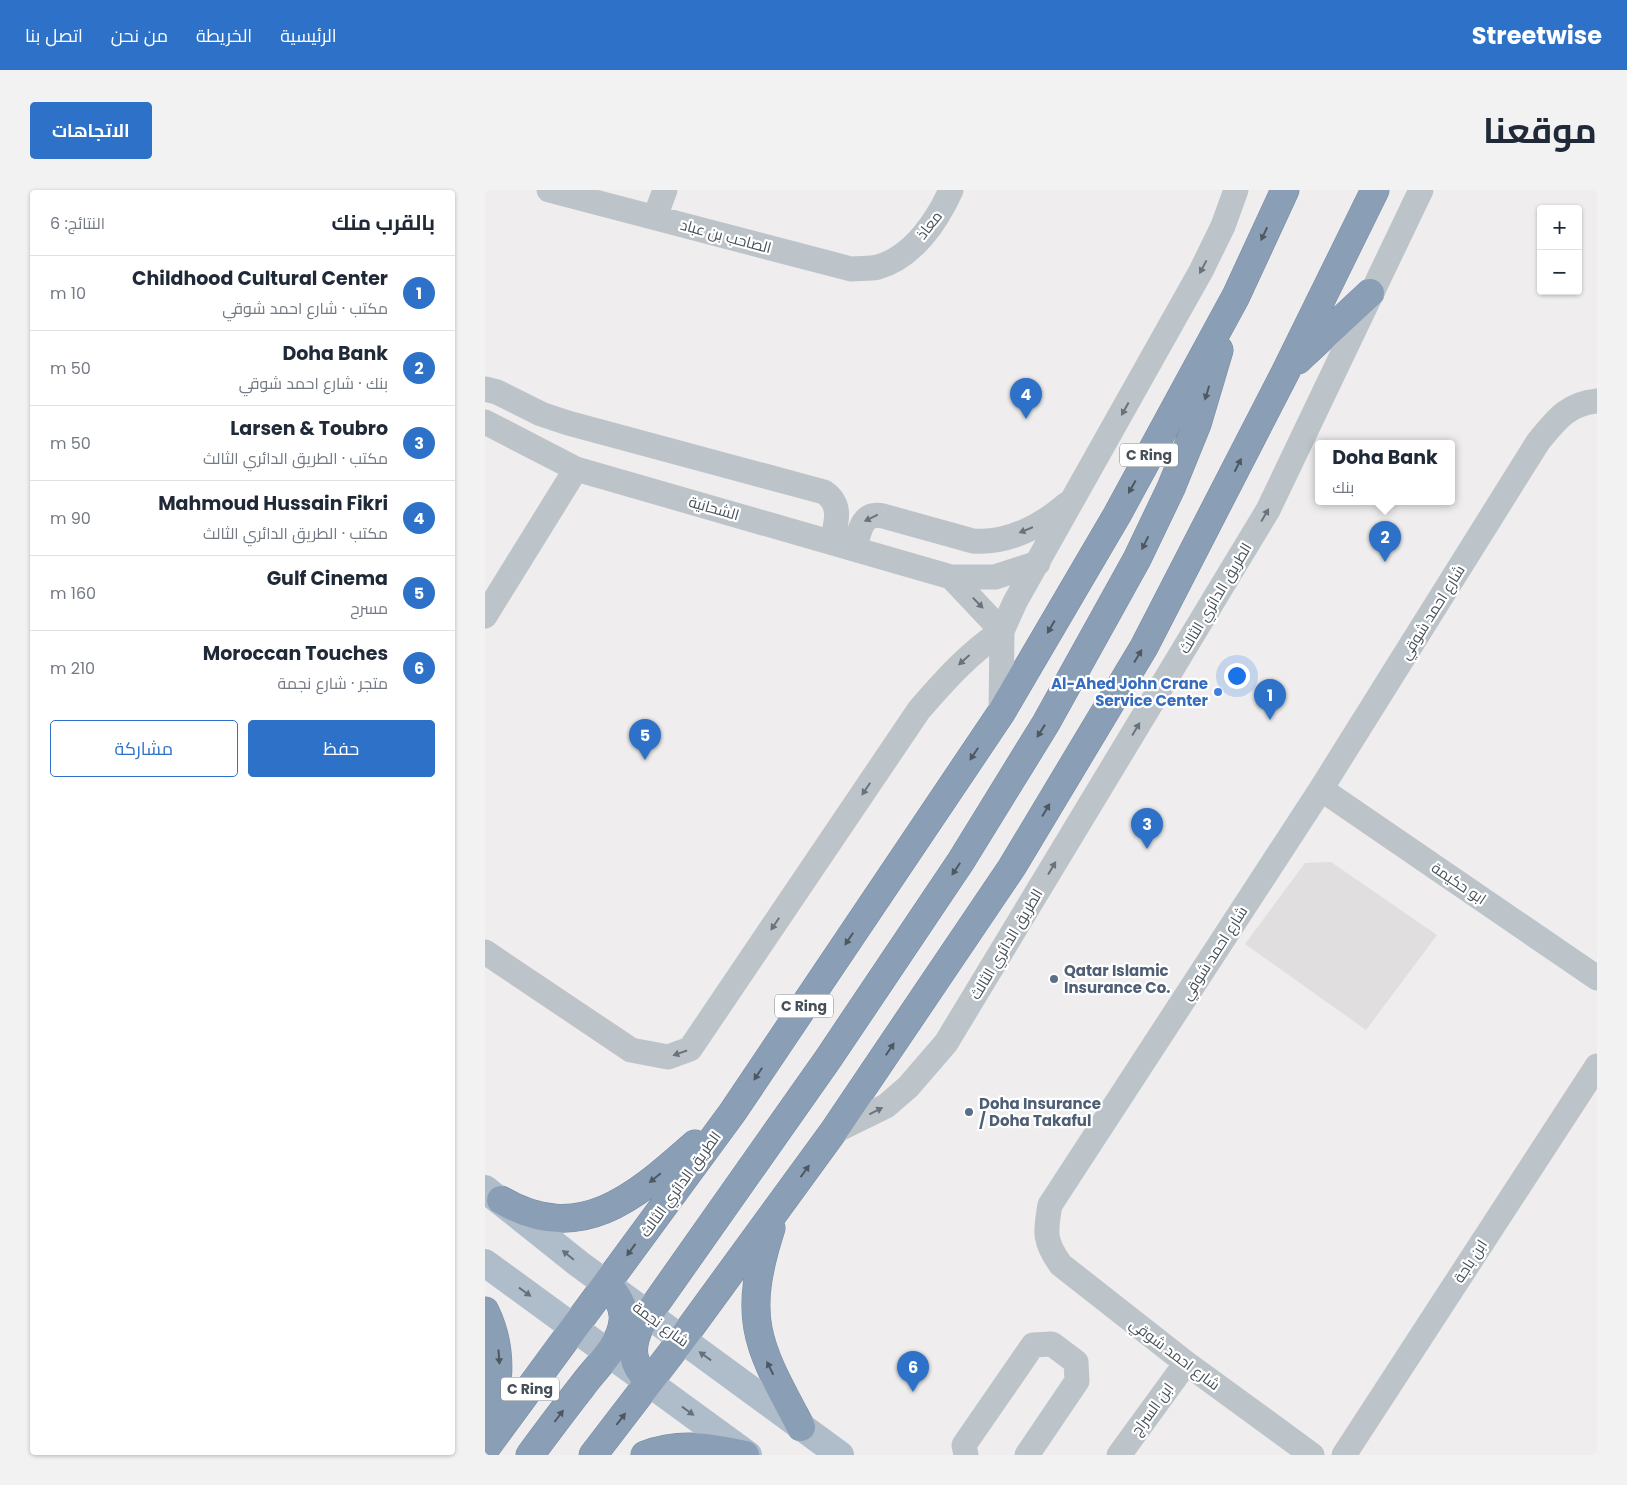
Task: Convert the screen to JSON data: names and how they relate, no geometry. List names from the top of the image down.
{
  "streets": {
    "highway": ["C Ring", "الطريق الدائري الثالث"],
    "main road": ["شارع نجمة"],
    "street": [
      "معاذ",
      "الصاحب بن عباد",
      "الشحانية",
      "شارع احمد شوقي",
      "ابو حكيمة",
      "ابن باجة",
      "ابن السراج"
    ]
  },
  "crossings": [
    ["معاذ", "الصاحب بن عباد"],
    ["الطريق الدائري الثالث", "شارع نجمة"],
    ["شارع احمد شوقي", "ابو حكيمة"],
    ["شارع احمد شوقي", "ابن السراج"]
  ],
  "places": ["Al-Ahed John Crane Service Center", "Qatar Islamic Insurance Co.", "Doha Insurance / Doha Takaful"],
  "page": {
    "header": "Streetwise",
    "nav": [
      "الرئيسية",
      "الخريطة",
      "من نحن",
      "اتصل بنا"
    ],
    "title": "موقعنا",
    "buttons": [
      "الاتجاهات",
      ["حفظ", "مشاركة"]
    ],
    "heading": ["بالقرب منك", "النتائج: 6"],
    "map_buttons": ["+", "−"],
    "list": [
      {
        "mark": "1",
        "name": "Childhood Cultural Center",
        "note": "مكتب · شارع احمد شوقي",
        "value": "10 m"
      },
      {
        "mark": "2",
        "name": "Doha Bank",
        "note": "بنك · شارع احمد شوقي",
        "value": "50 m"
      },
      {
        "mark": "3",
        "name": "Larsen & Toubro",
        "note": "مكتب · الطريق الدائري الثالث",
        "value": "50 m"
      },
      {
        "mark": "4",
        "name": "Mahmoud Hussain Fikri",
        "note": "مكتب · الطريق الدائري الثالث",
        "value": "90 m"
      },
      {
        "mark": "5",
        "name": "Gulf Cinema",
        "note": "مسرح",
        "value": "160 m"
      },
      {
        "mark": "6",
        "name": "Moroccan Touches",
        "note": "متجر · شارع نجمة",
        "value": "210 m"
      }
    ],
    "pins": [
      "4",
      "2",
      "1",
      "5",
      "3",
      "6"
    ],
    "popup": ["Doha Bank", "بنك"]
  }
}
